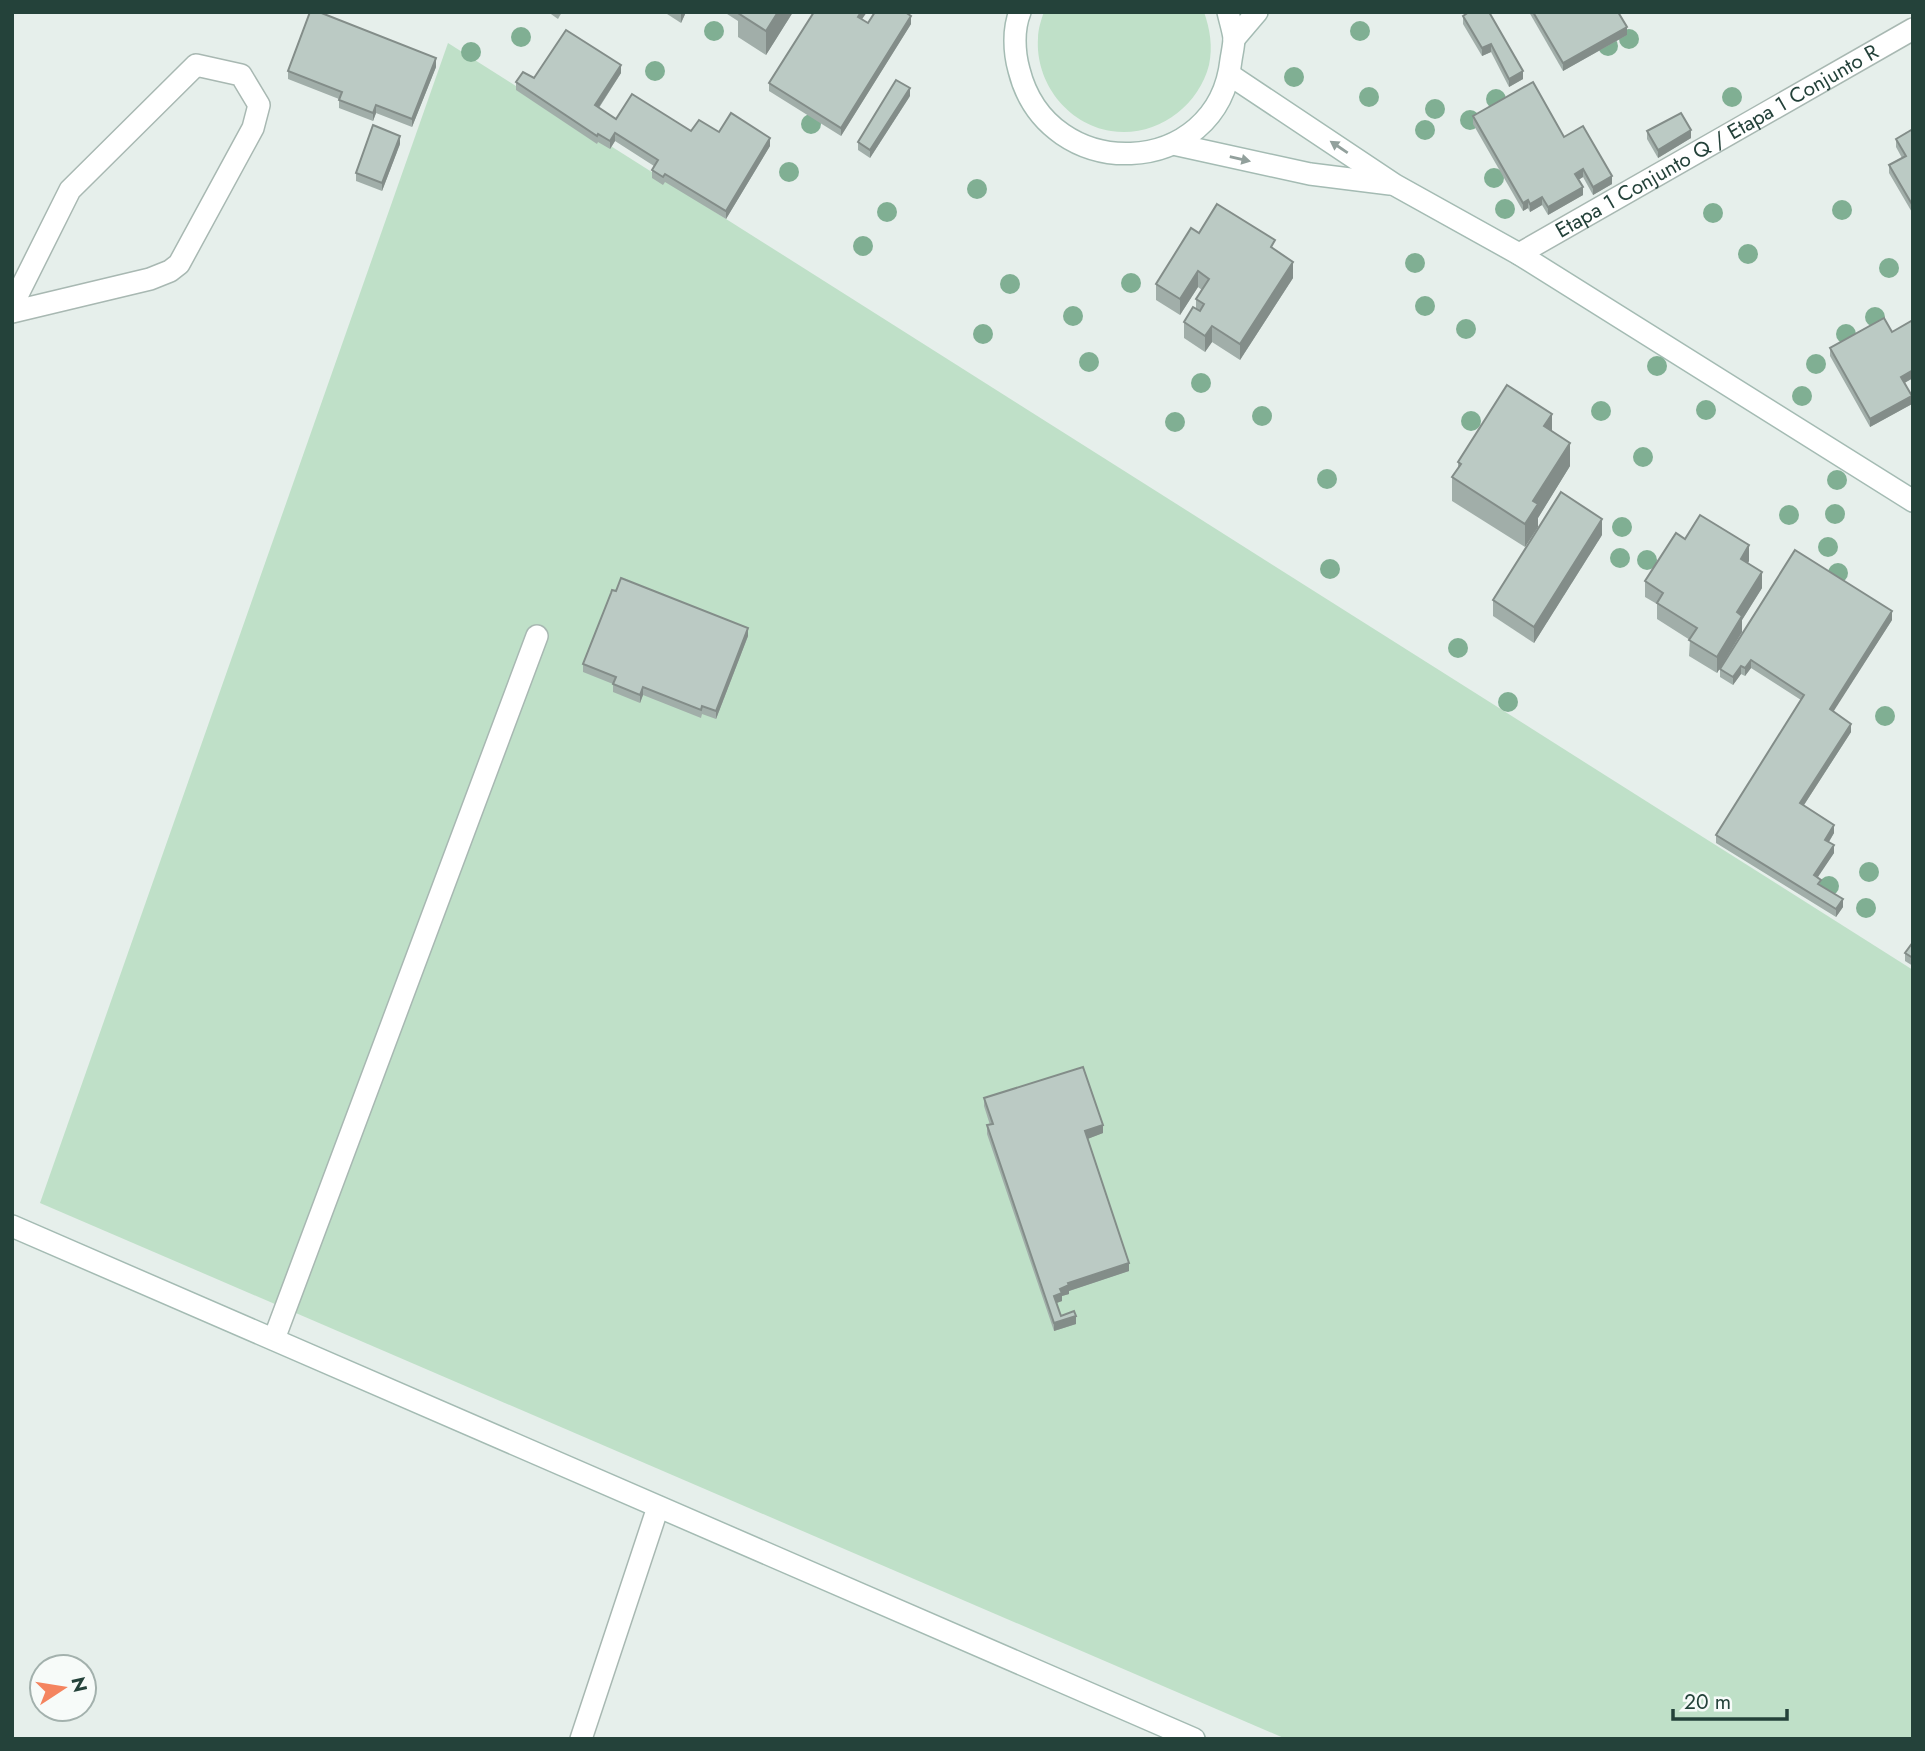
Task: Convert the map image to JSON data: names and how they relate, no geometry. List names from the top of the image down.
{
  "streets": {
    "street": ["Etapa 1 Conjunto Q / Etapa 1 Conjunto R"]
  },
  "scale_bar": "20 m",
  "north": "right"
}
